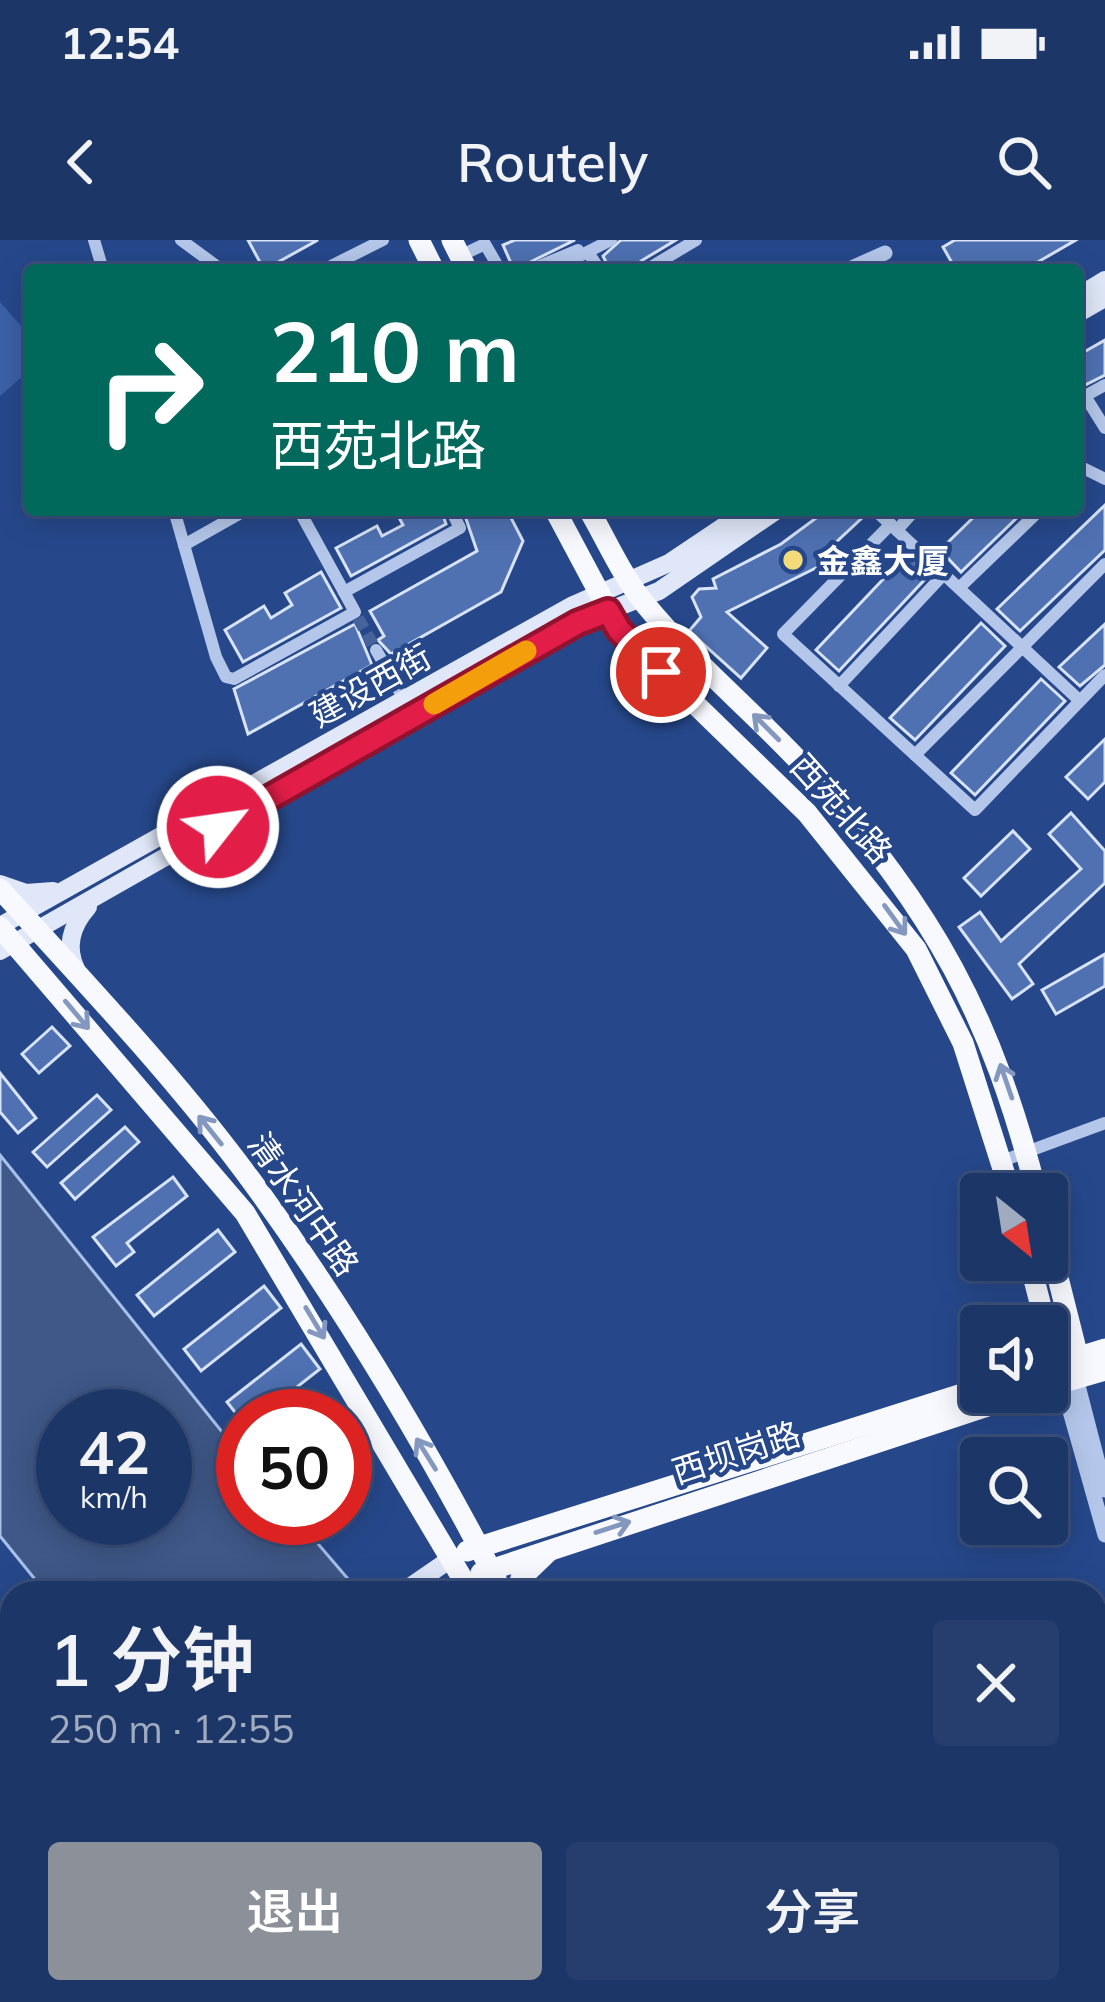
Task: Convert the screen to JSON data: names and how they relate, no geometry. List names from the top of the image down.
{
  "streets": {
    "main road": [
      "建设西街",
      "西苑北路",
      "清水河中路",
      "西坝岗路"
    ]
  },
  "crossings": [
    ["建设西街", "西苑北路"],
    ["建设西街", "清水河中路"],
    ["清水河中路", "西坝岗路"]
  ],
  "places": ["金鑫大厦"],
  "north": "bottom right",
  "page": {
    "status": "12:54",
    "header": "Routely",
    "turn": ["210 m", "西苑北路"],
    "speed": "42 km/h",
    "limit": "50",
    "heading": ["1 分钟", "250 m · 12:55"],
    "buttons": ["退出", "分享"]
  }
}
